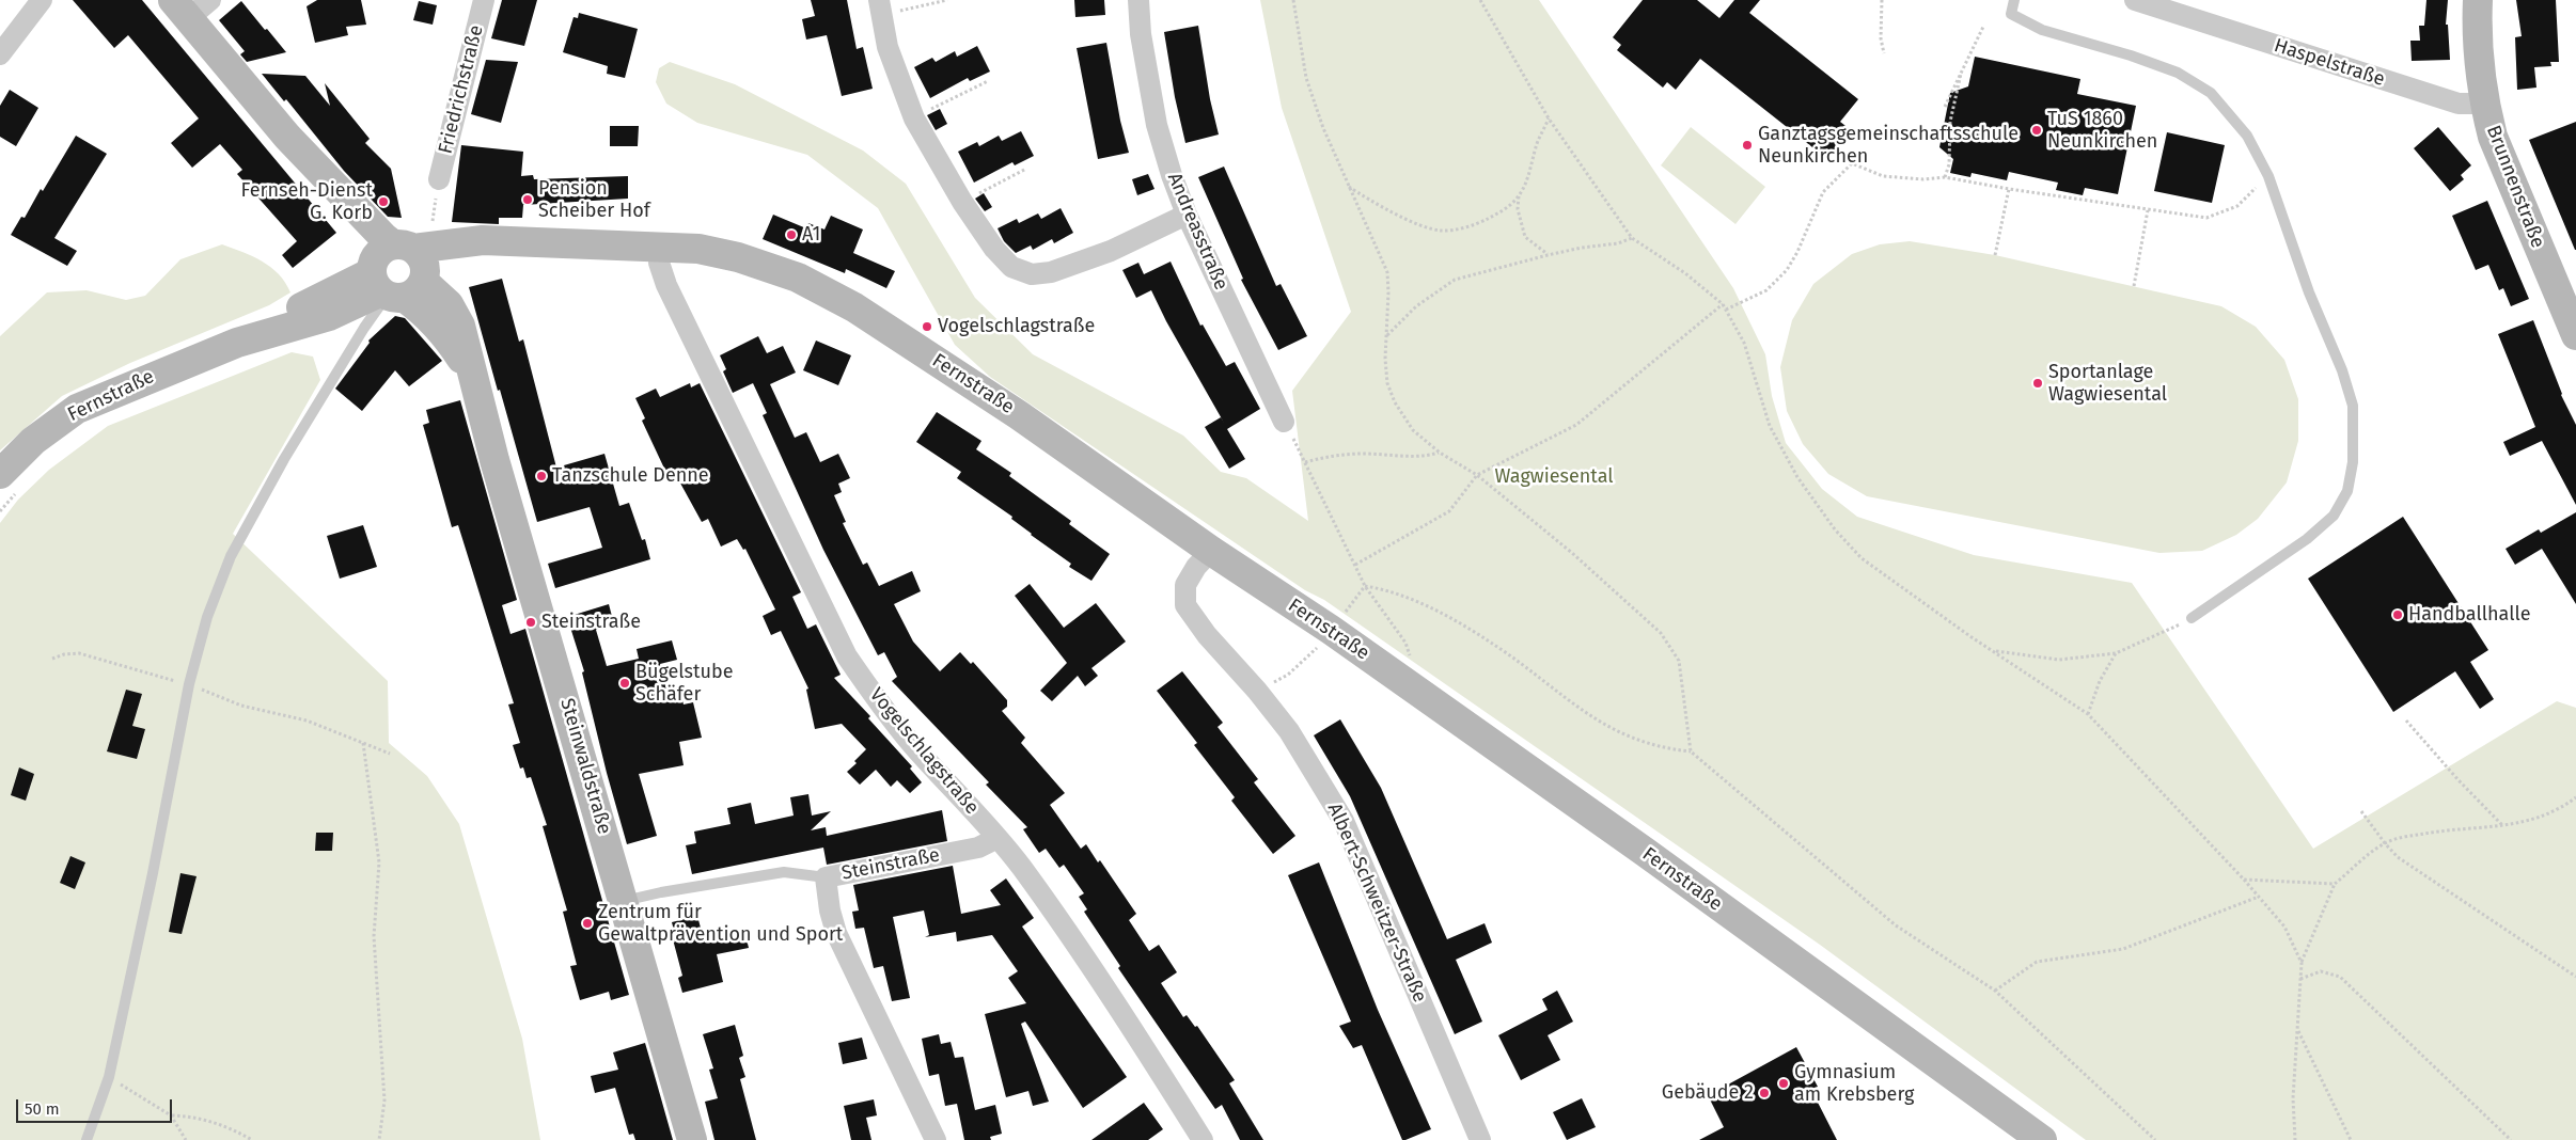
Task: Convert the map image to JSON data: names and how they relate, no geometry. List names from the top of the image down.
{
  "streets": {
    "main road": ["Brunnenstraße", "Fernstraße", "Steinwaldstraße"],
    "street": [
      "Haspelstraße",
      "Friedrichstraße",
      "Andreasstraße",
      "Vogelschlagstraße",
      "Steinstraße",
      "Albert-Schweitzer-Straße"
    ]
  },
  "crossings": [
    ["Haspelstraße", "Brunnenstraße"],
    ["Fernstraße", "Vogelschlagstraße"],
    ["Fernstraße", "Steinwaldstraße"],
    ["Fernstraße", "Albert-Schweitzer-Straße"],
    ["Vogelschlagstraße", "Steinstraße"],
    ["Steinwaldstraße", "Steinstraße"]
  ],
  "parks": ["Wagwiesental"],
  "places": [
    "TuS 1860 Neunkirchen",
    "Ganztagsgemeinschaftsschule Neunkirchen",
    "Pension Scheiber Hof",
    "Fernseh-Dienst G. Korb",
    "A1",
    "Vogelschlagstraße",
    "Sportanlage Wagwiesental",
    "Tanzschule Denne",
    "Handballhalle",
    "Steinstraße",
    "Bügelstube Schäfer",
    "Zentrum für Gewaltprävention und Sport",
    "Gymnasium am Krebsberg",
    "Gebäude 2"
  ],
  "scale_bar": "50 m"
}
